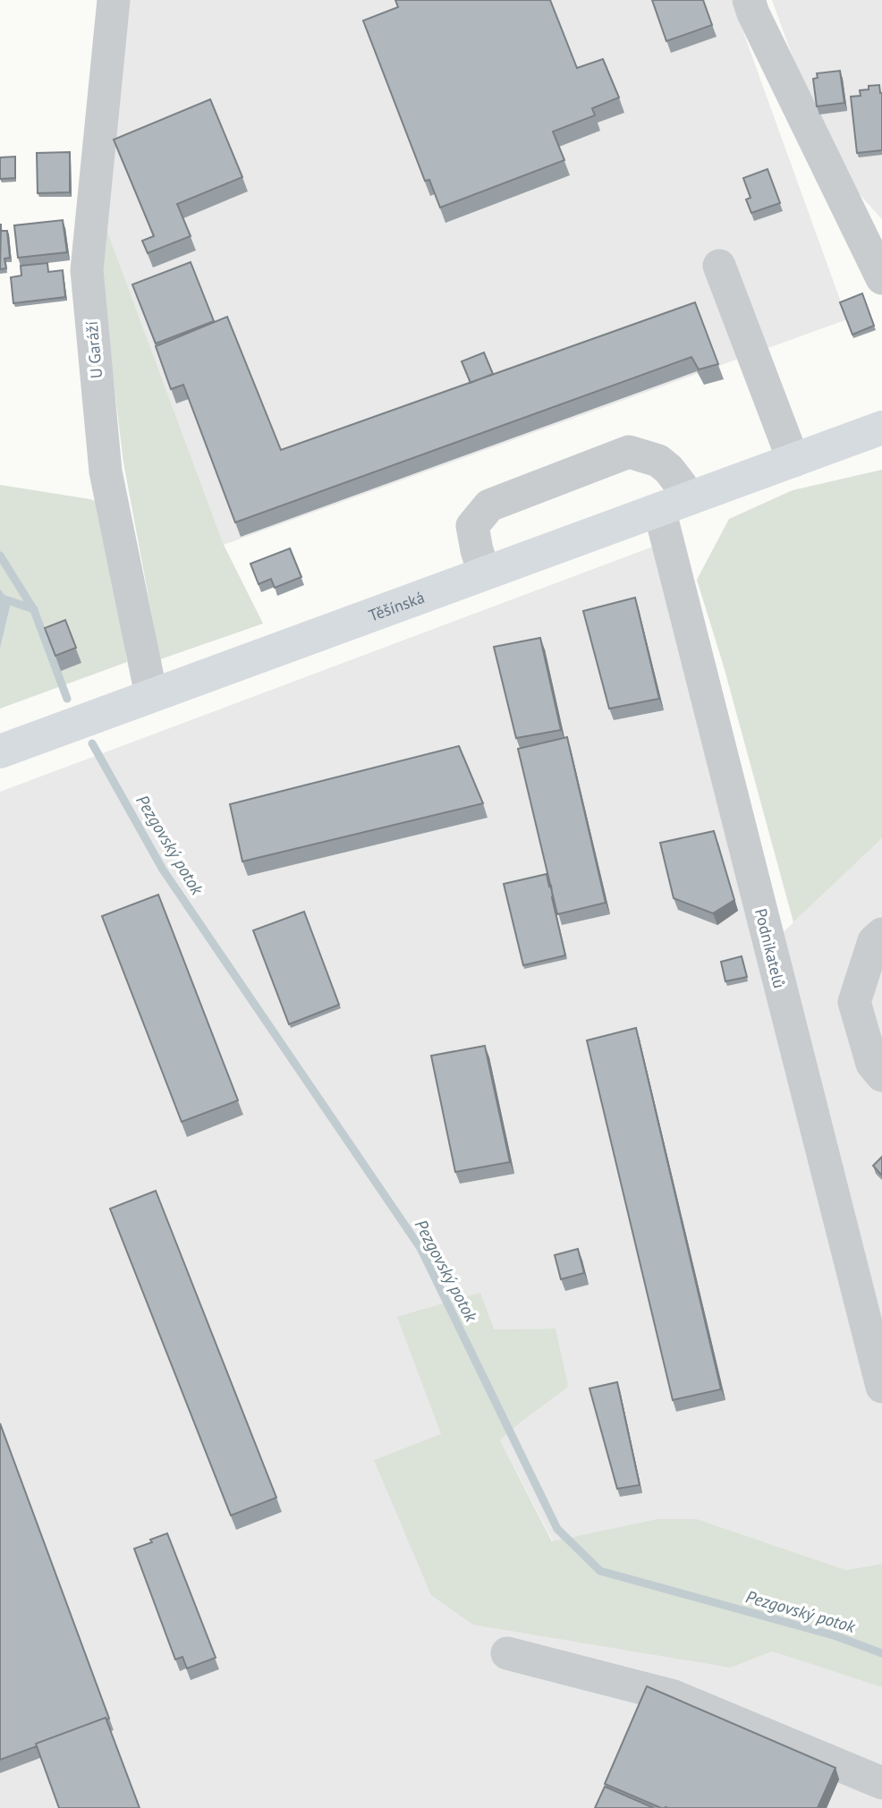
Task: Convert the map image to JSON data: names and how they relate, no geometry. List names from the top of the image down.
{
  "streets": {
    "main road": ["Těšínská"],
    "street": ["U Garáží", "Podnikatelů"]
  },
  "crossings": [
    ["U Garáží", "Těšínská"],
    ["Těšínská", "Podnikatelů"]
  ],
  "water": ["Pezgovský potok"]
}
